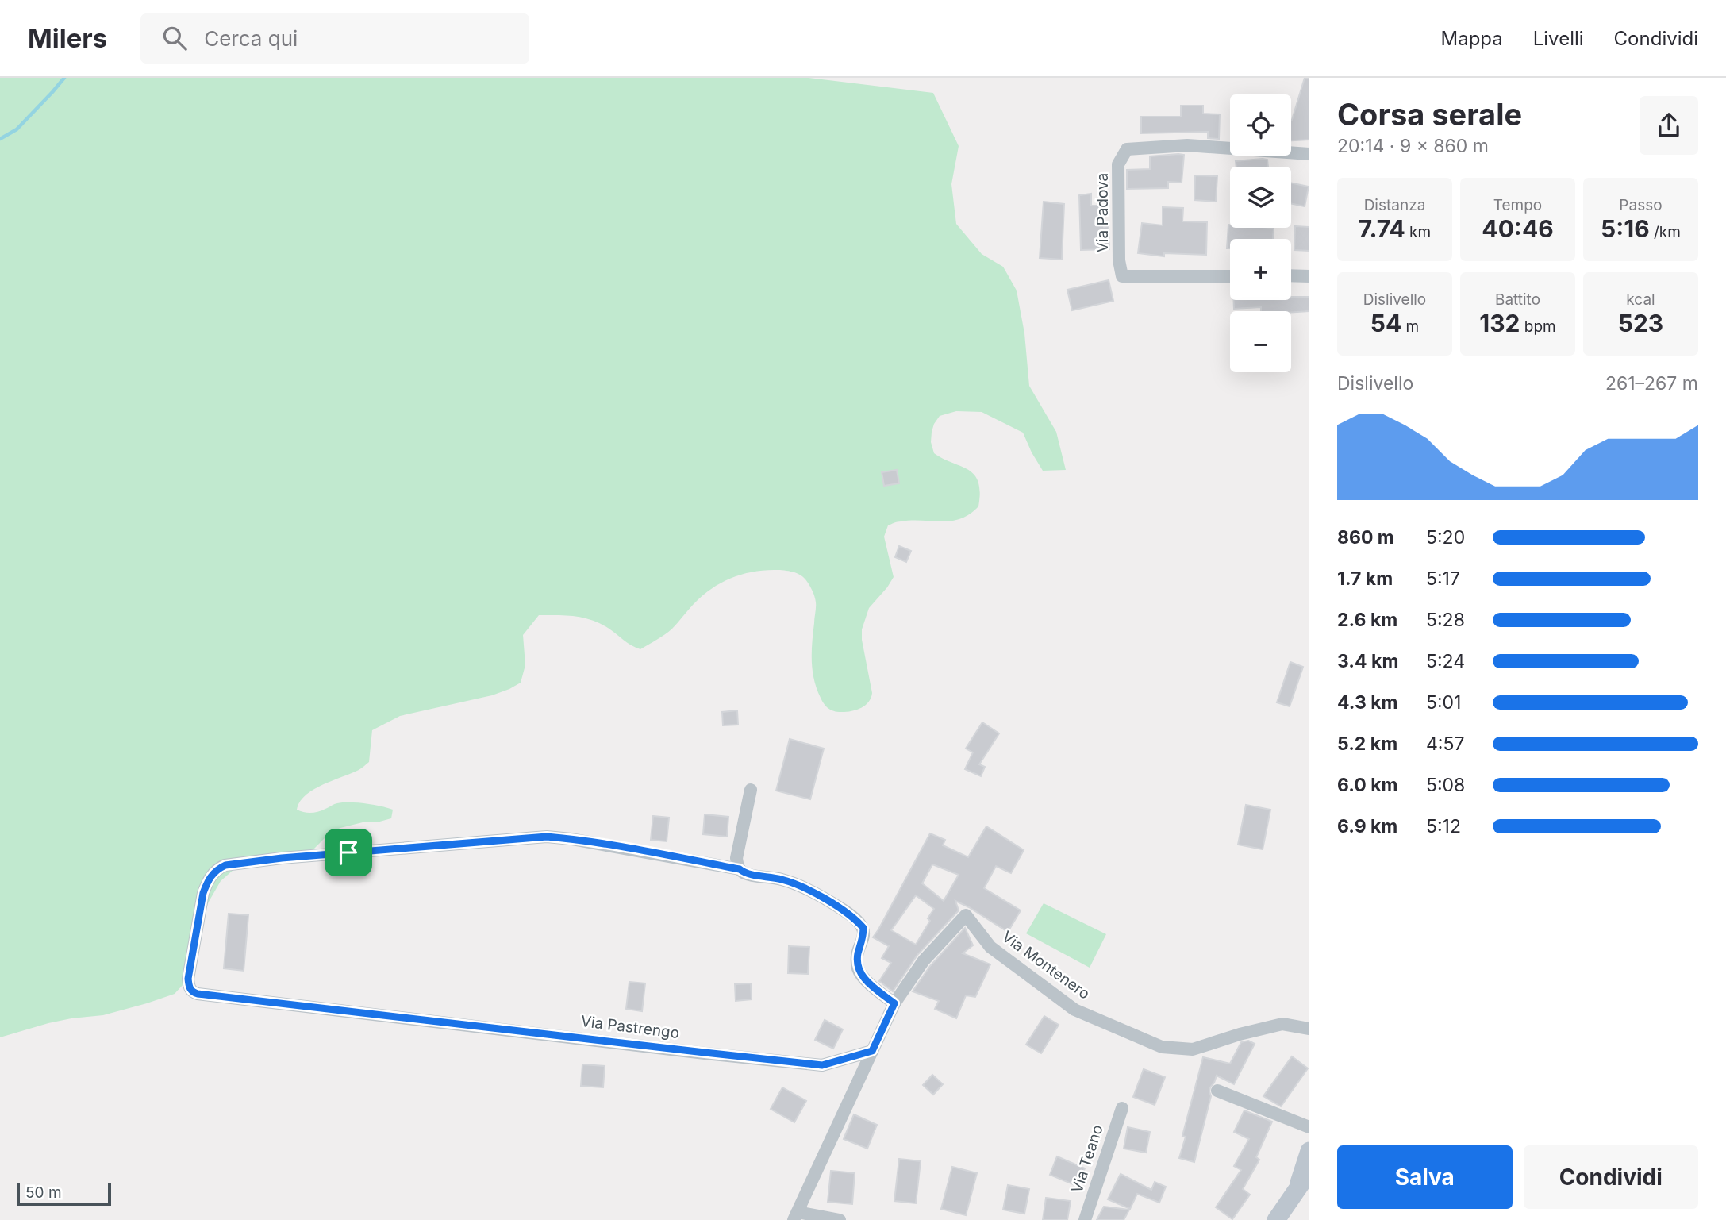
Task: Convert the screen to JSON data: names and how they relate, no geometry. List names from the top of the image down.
{
  "streets": {
    "street": [
      "Via Padova",
      "Via Montenero",
      "Via Pastrengo",
      "Via Teano"
    ]
  },
  "crossings": [
    ["Via Montenero", "Via Pastrengo"]
  ],
  "scale_bar": "50 m",
  "page": {
    "header": "Milers",
    "search": "Cerca qui",
    "nav": ["Mappa", "Livelli", "Condividi"],
    "heading": ["Corsa serale", "20:14 · 9 × 860 m"],
    "map_buttons": ["+", "−"],
    "stats": [
      ["Distanza", "7.74 km"],
      ["Tempo", "40:46"],
      ["Passo", "5:16 /km"],
      ["Dislivello", "54 m"],
      ["Battito", "132 bpm"],
      ["kcal", "523"]
    ],
    "chart": ["Dislivello", "261–267 m"],
    "list": [
      {
        "name": "860 m",
        "note": "5:20"
      },
      {
        "name": "1.7 km",
        "note": "5:17"
      },
      {
        "name": "2.6 km",
        "note": "5:28"
      },
      {
        "name": "3.4 km",
        "note": "5:24"
      },
      {
        "name": "4.3 km",
        "note": "5:01"
      },
      {
        "name": "5.2 km",
        "note": "4:57"
      },
      {
        "name": "6.0 km",
        "note": "5:08"
      },
      {
        "name": "6.9 km",
        "note": "5:12"
      }
    ],
    "buttons": ["Salva", "Condividi"],
    "scale": "50 m"
  }
}
